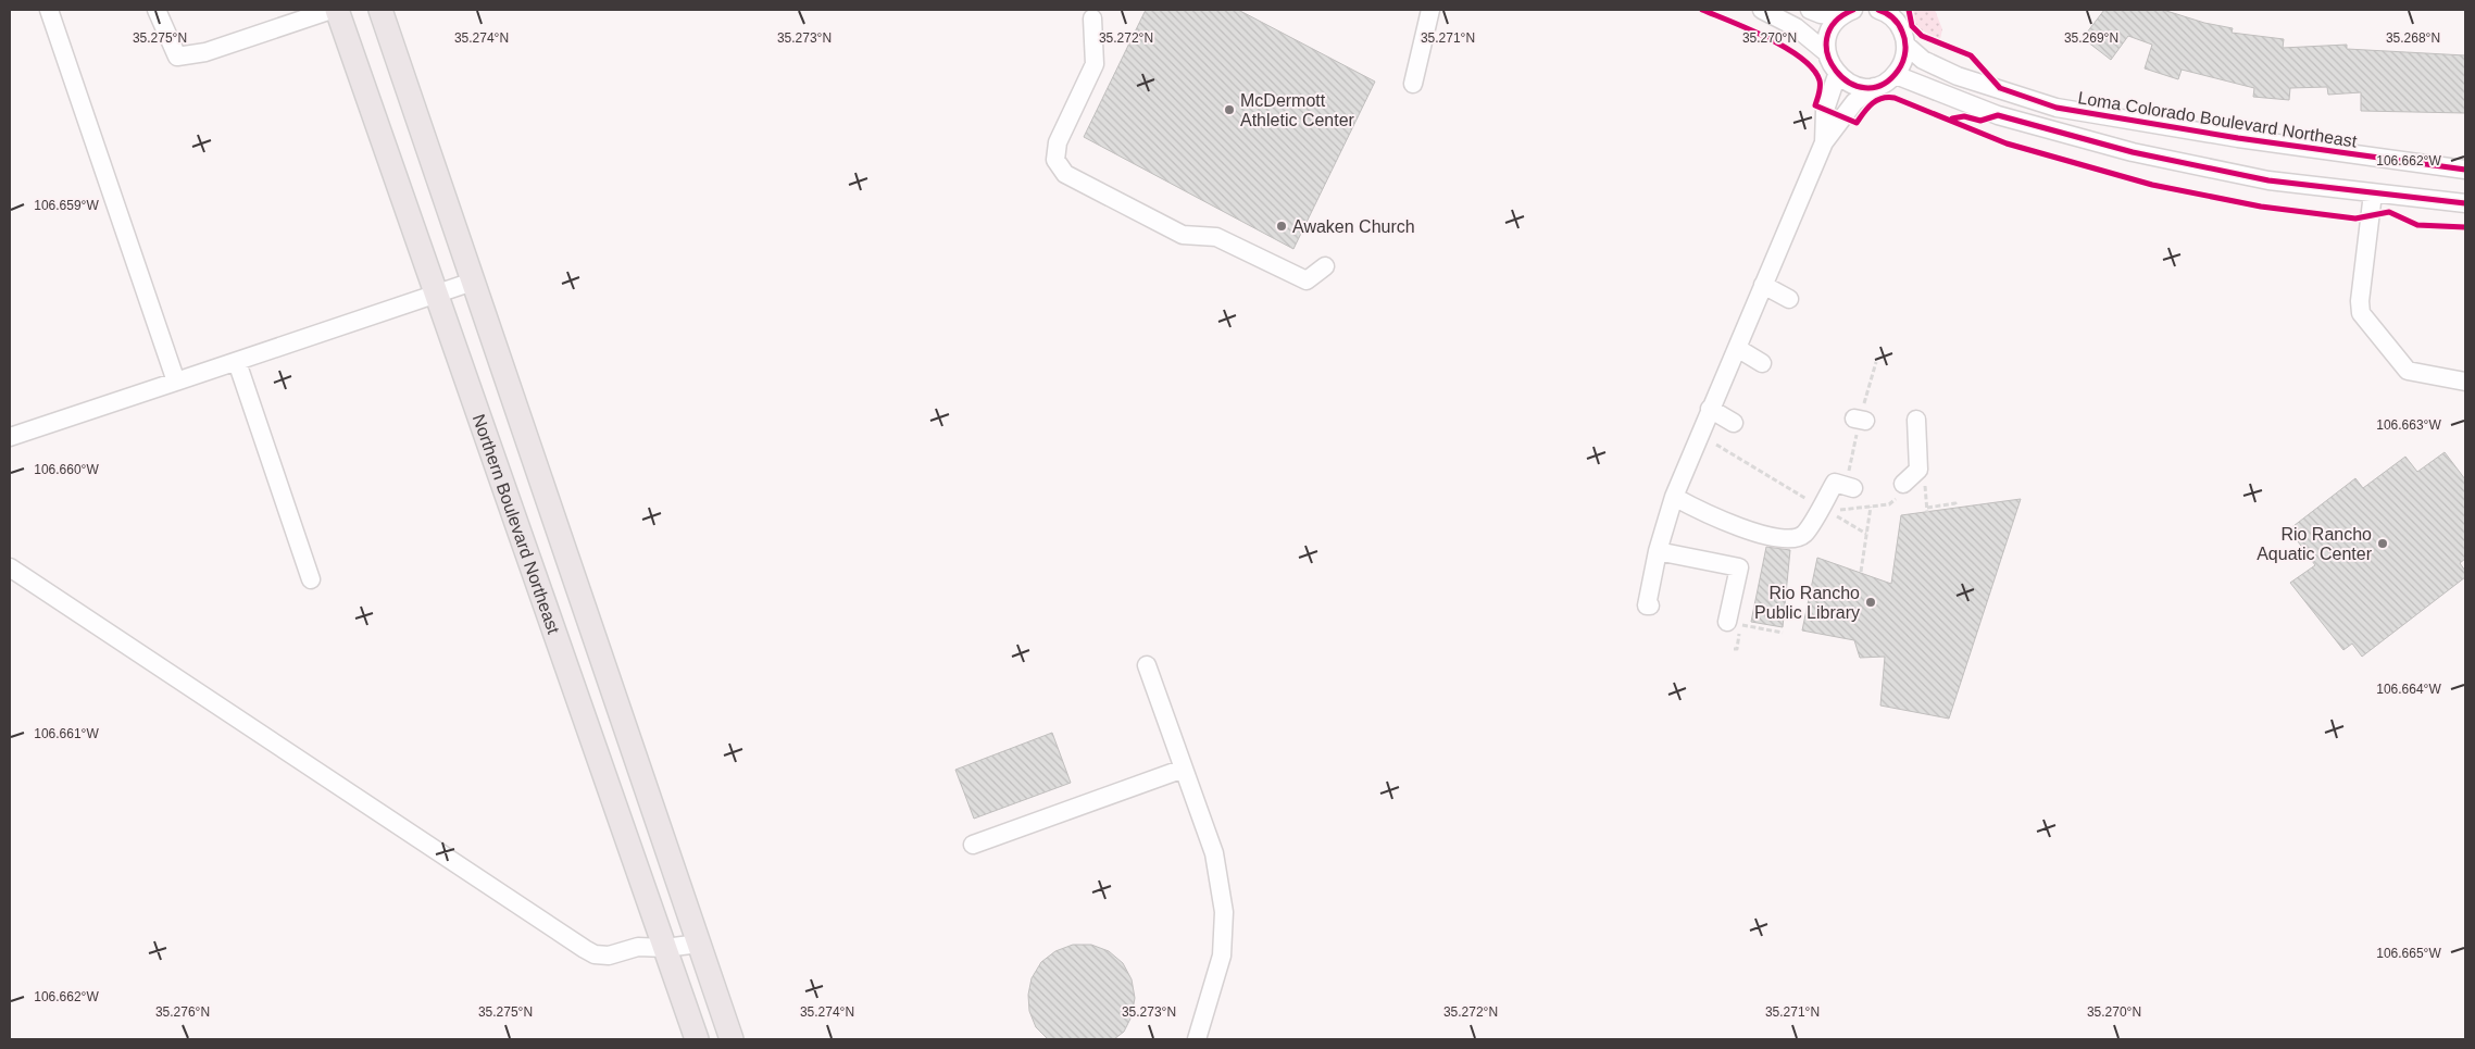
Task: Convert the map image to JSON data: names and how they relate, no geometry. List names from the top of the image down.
{
  "streets": {
    "main road": ["Northern Boulevard Northeast"],
    "street": ["Loma Colorado Boulevard Northeast"]
  },
  "places": [
    "McDermott Athletic Center",
    "Awaken Church",
    "Rio Rancho Aquatic Center",
    "Rio Rancho Public Library"
  ],
  "coordinates": [
    "35.275°N",
    "35.274°N",
    "35.273°N",
    "35.272°N",
    "35.271°N",
    "35.270°N",
    "35.269°N",
    "35.268°N",
    "106.662°W",
    "106.659°W",
    "106.663°W",
    "106.660°W",
    "106.664°W",
    "106.661°W",
    "106.665°W",
    "35.276°N"
  ]
}
